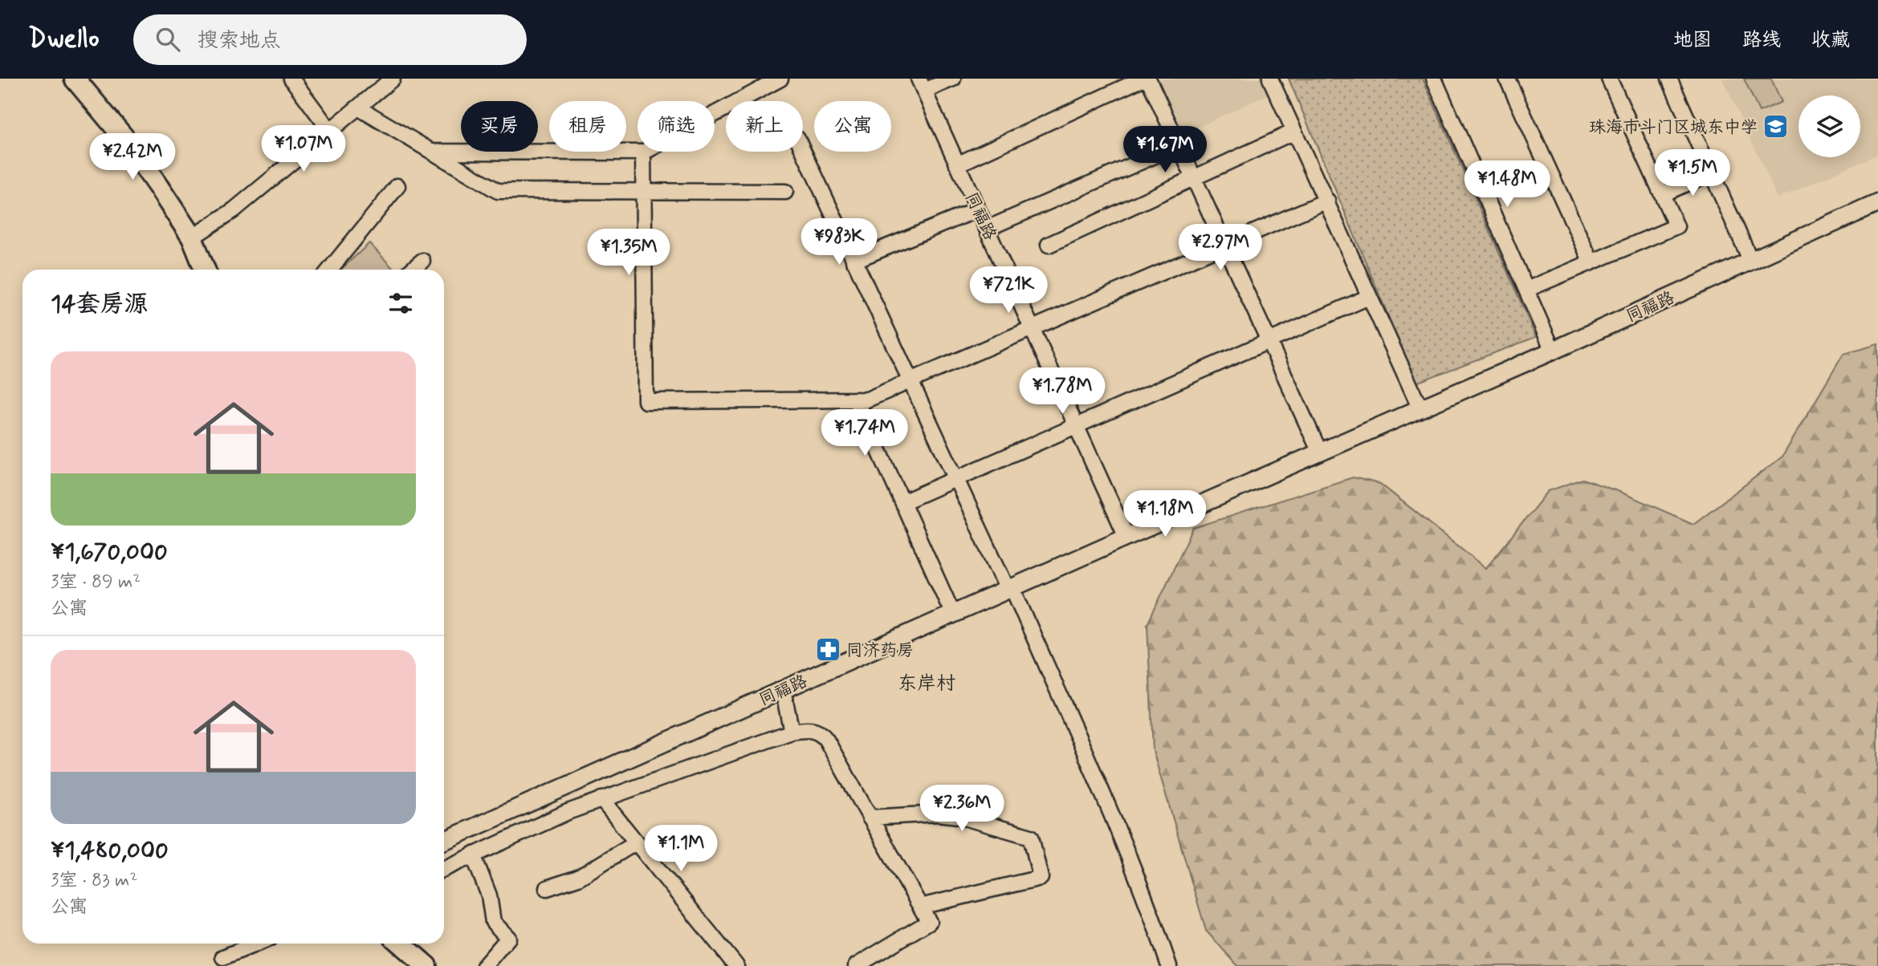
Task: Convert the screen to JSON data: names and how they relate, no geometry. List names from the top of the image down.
{
  "streets": {
    "street": ["同福路"]
  },
  "districts": ["东岸村"],
  "places": {
    "school or university": ["珠海市斗门区城东中学"],
    "pharmacy": ["同济药房"]
  },
  "page": {
    "header": "Dwello",
    "search": "搜索地点",
    "nav": ["地图", "路线", "收藏"],
    "chip": [
      "买房",
      "租房",
      "筛选",
      "新上",
      "公寓"
    ],
    "price": [
      "¥1.07M",
      "¥1.67M",
      "¥2.42M",
      "¥1.5M",
      "¥1.48M",
      "¥983K",
      "¥2.97M",
      "¥1.35M",
      "¥721K",
      "¥1.78M",
      "¥1.74M",
      "¥1.18M",
      "¥2.36M",
      "¥1.1M"
    ],
    "heading": "14套房源",
    "list": [
      {
        "name": "¥1,670,000",
        "note": "3室 · 89 m² · 公寓"
      },
      {
        "name": "¥1,480,000",
        "note": "3室 · 83 m² · 公寓"
      }
    ]
  }
}
